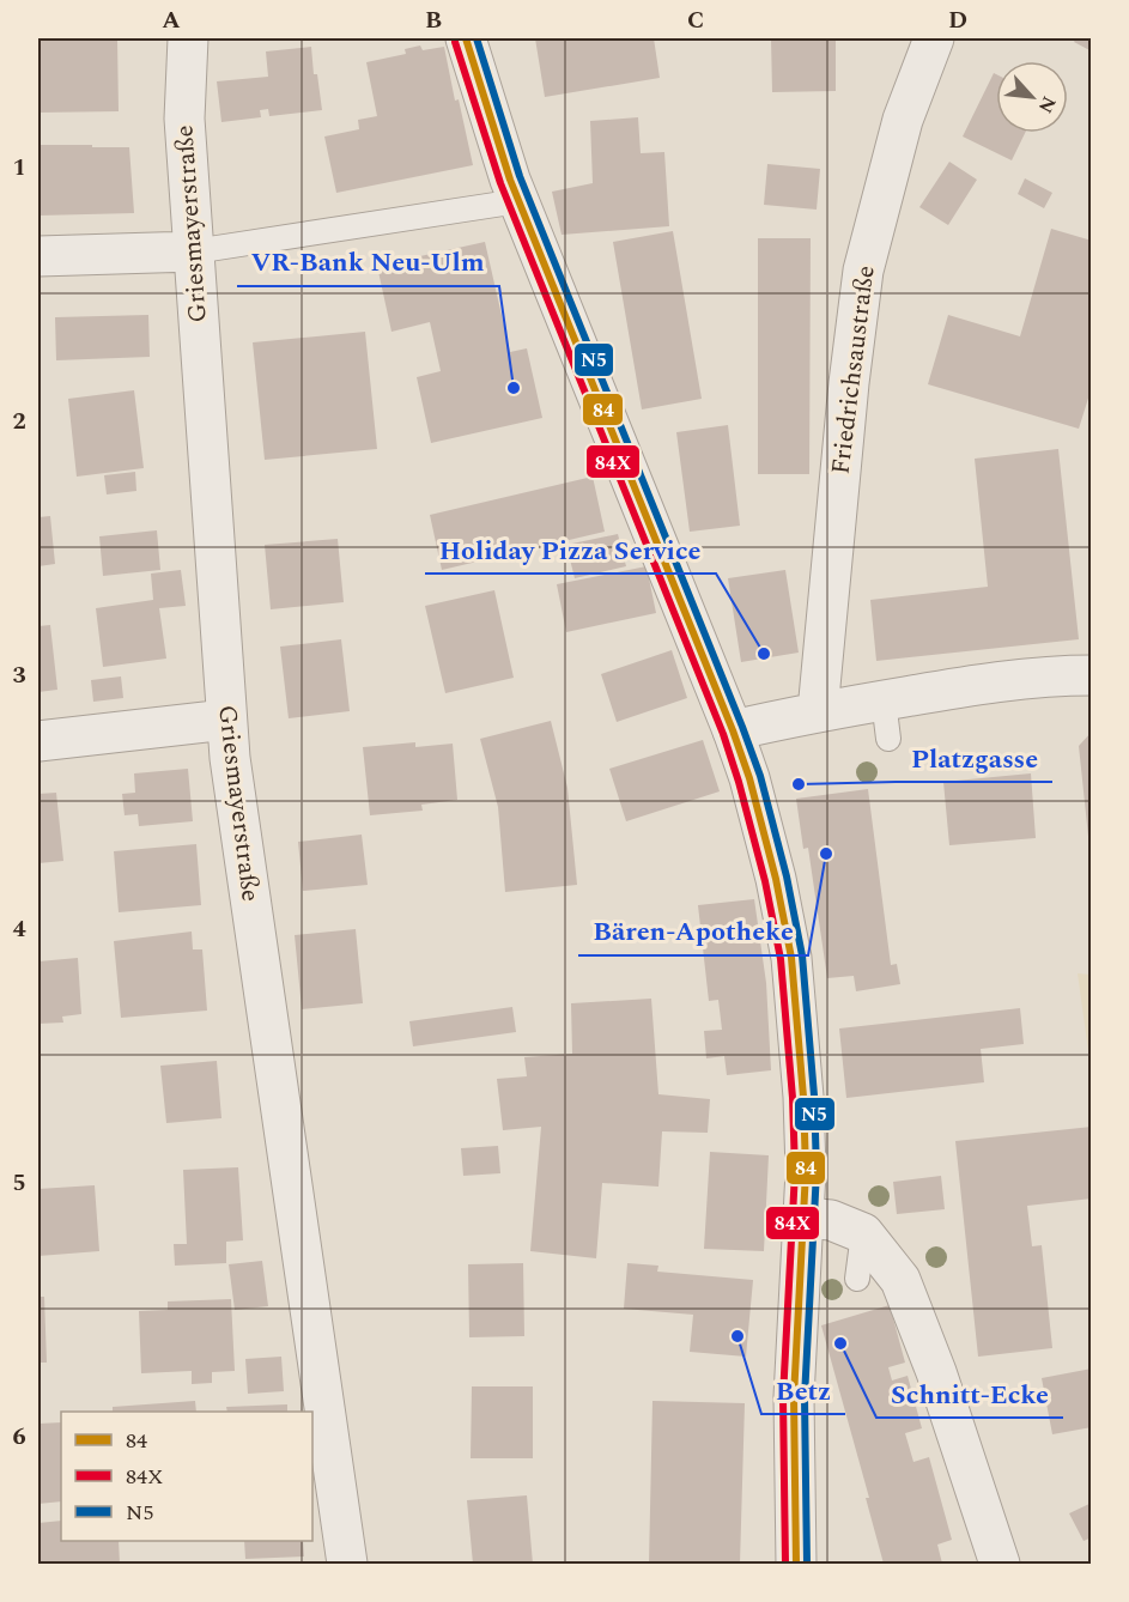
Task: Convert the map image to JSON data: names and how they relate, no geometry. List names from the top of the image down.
{
  "streets": {
    "street": ["Griesmayerstraße", "Friedrichsaustraße"]
  },
  "places": [
    "VR-Bank Neu-Ulm",
    "Holiday Pizza Service",
    "Platzgasse",
    "Bären-Apotheke",
    "Betz",
    "Schnitt-Ecke"
  ],
  "lines": ["transit line 84", "transit line N5", "transit line 84X"],
  "legend": ["84", "84X", "N5"],
  "north": "bottom right",
  "grid": {
    "columns": [
      "A",
      "B",
      "C",
      "D"
    ],
    "rows": [
      "1",
      "2",
      "3",
      "4",
      "5",
      "6"
    ]
  }
}
